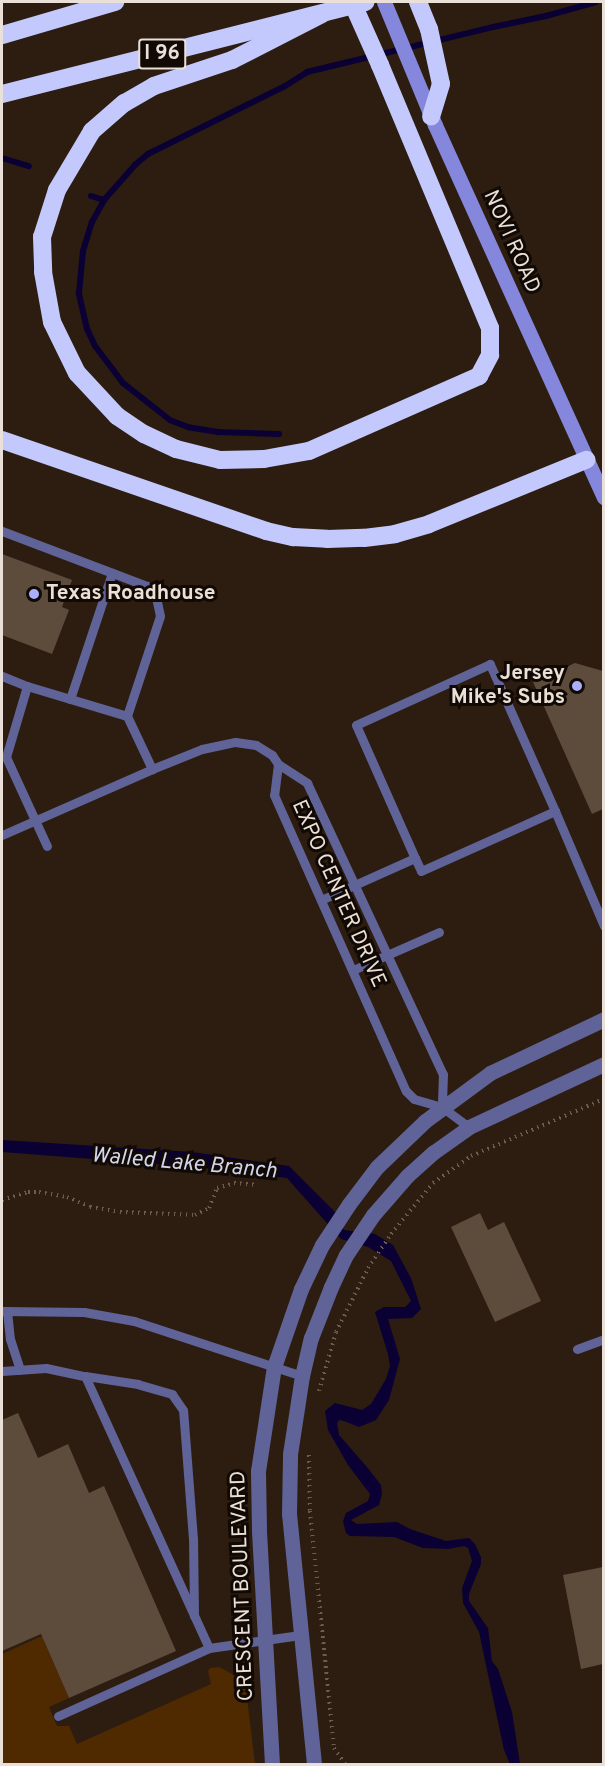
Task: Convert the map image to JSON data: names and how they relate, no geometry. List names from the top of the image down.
{
  "streets": {
    "highway": ["I 96"],
    "main road": ["NOVI ROAD"],
    "street": ["CRESCENT BOULEVARD"],
    "lane": ["EXPO CENTER DRIVE"]
  },
  "crossings": [
    ["EXPO CENTER DRIVE", "CRESCENT BOULEVARD"]
  ],
  "water": ["Walled Lake Branch"],
  "places": ["Texas Roadhouse", "Jersey Mike's Subs"]
}
